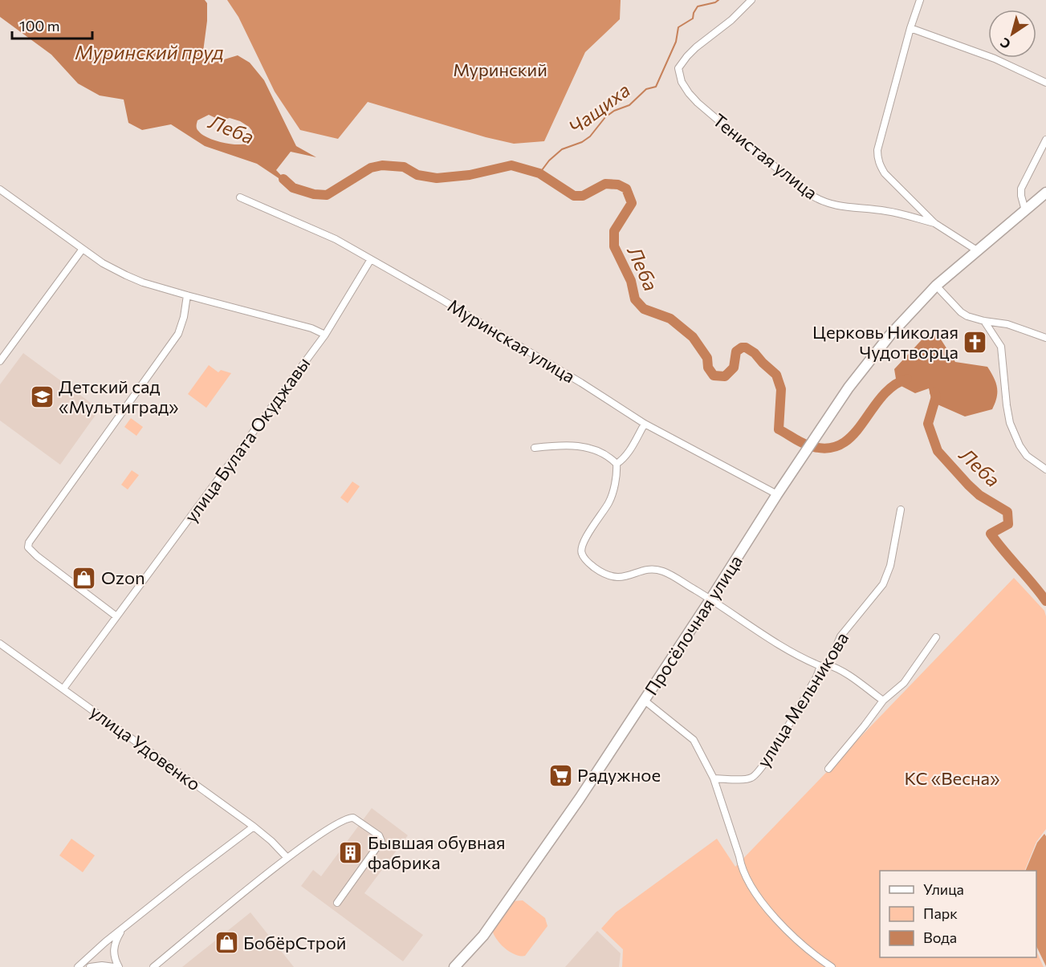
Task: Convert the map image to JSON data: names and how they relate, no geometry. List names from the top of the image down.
{
  "streets": {
    "main road": ["Просёлочная улица"],
    "street": [
      "Тенистая улица",
      "Муринская улица",
      "улица Булата Окуджавы",
      "улица Мельникова",
      "улица Удовенко"
    ]
  },
  "crossings": [
    ["Муринская улица", "улица Булата Окуджавы"],
    ["Муринская улица", "Просёлочная улица"],
    ["улица Булата Окуджавы", "улица Удовенко"]
  ],
  "water": ["Муринский пруд", "Чащиха", "Леба"],
  "parks": ["Муринский", "КС «Весна»"],
  "places": {
    "church": ["Церковь Николая Чудотворца"],
    "school or university": ["Детский сад «Мультиград»"],
    "shop": ["Ozon", "БобёрСтрой"],
    "supermarket": ["Радужное"],
    "building": ["Бывшая обувная фабрика"]
  },
  "legend": ["Улица", "Парк", "Вода"],
  "scale_bar": "100 m",
  "north": "bottom left"
}
